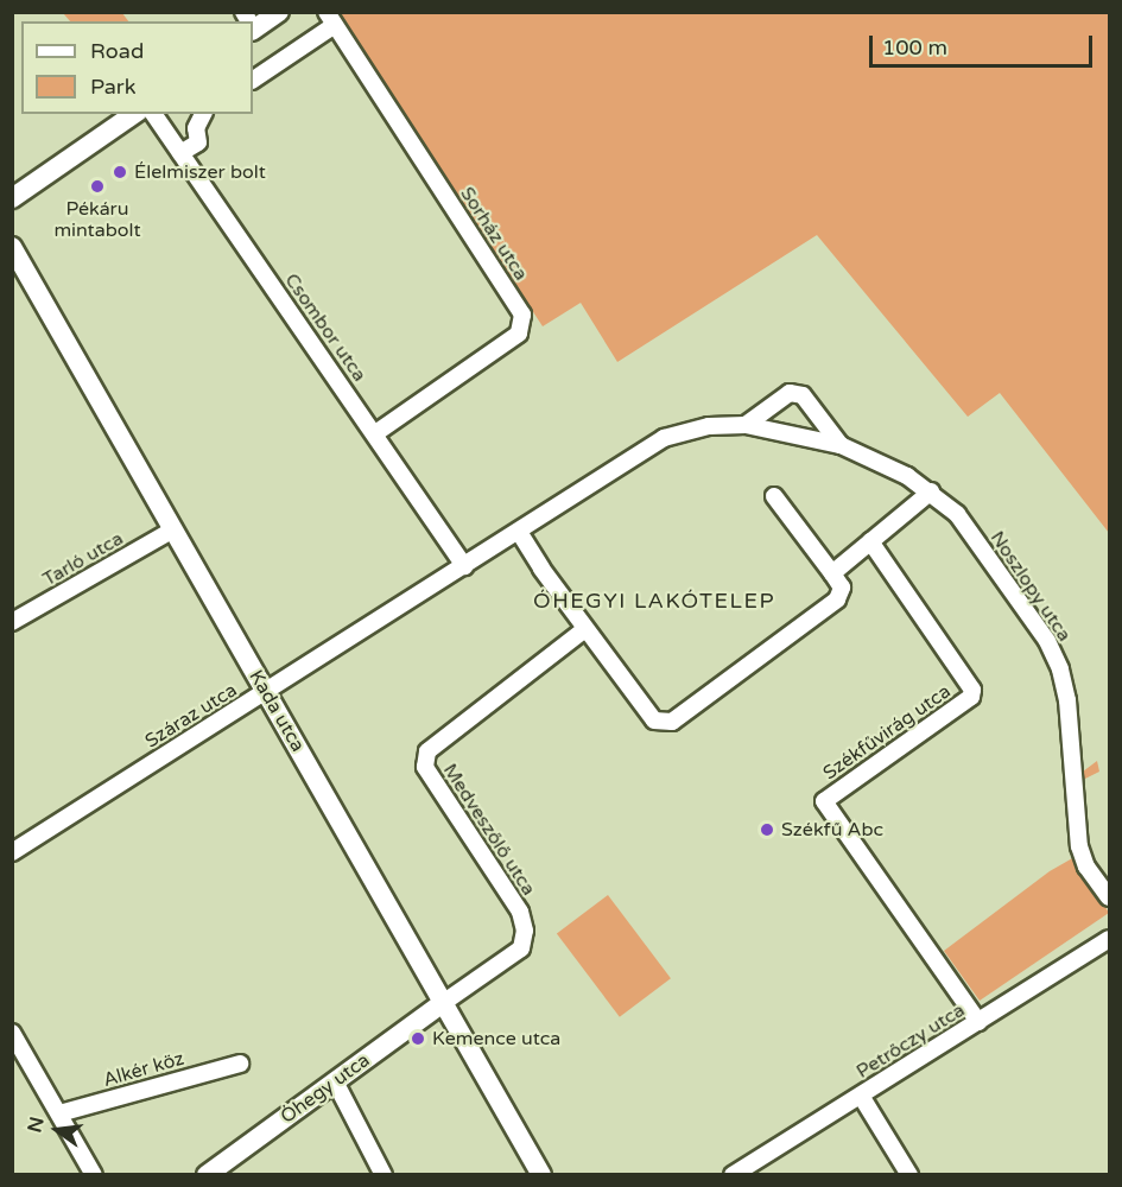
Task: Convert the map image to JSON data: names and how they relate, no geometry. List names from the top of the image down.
{
  "streets": {
    "street": [
      "Sorház utca",
      "Csombor utca",
      "Tarló utca",
      "Noszlopy utca",
      "Kada utca",
      "Száraz utca",
      "Székfűvirág utca",
      "Medveszőlő utca",
      "Petrőczy utca",
      "Alkér köz",
      "Óhegy utca"
    ]
  },
  "crossings": [
    ["Sorház utca", "Csombor utca"],
    ["Csombor utca", "Noszlopy utca"],
    ["Csombor utca", "Száraz utca"],
    ["Tarló utca", "Kada utca"],
    ["Noszlopy utca", "Száraz utca"],
    ["Kada utca", "Száraz utca"],
    ["Kada utca", "Medveszőlő utca"],
    ["Kada utca", "Óhegy utca"],
    ["Székfűvirág utca", "Petrőczy utca"],
    ["Medveszőlő utca", "Óhegy utca"]
  ],
  "districts": ["ÓHEGYI LAKÓTELEP"],
  "places": [
    "Élelmiszer bolt",
    "Pékáru mintabolt",
    "Székfű Abc",
    "Kemence utca"
  ],
  "legend": ["Road", "Park"],
  "scale_bar": "100 m",
  "north": "left"
}
